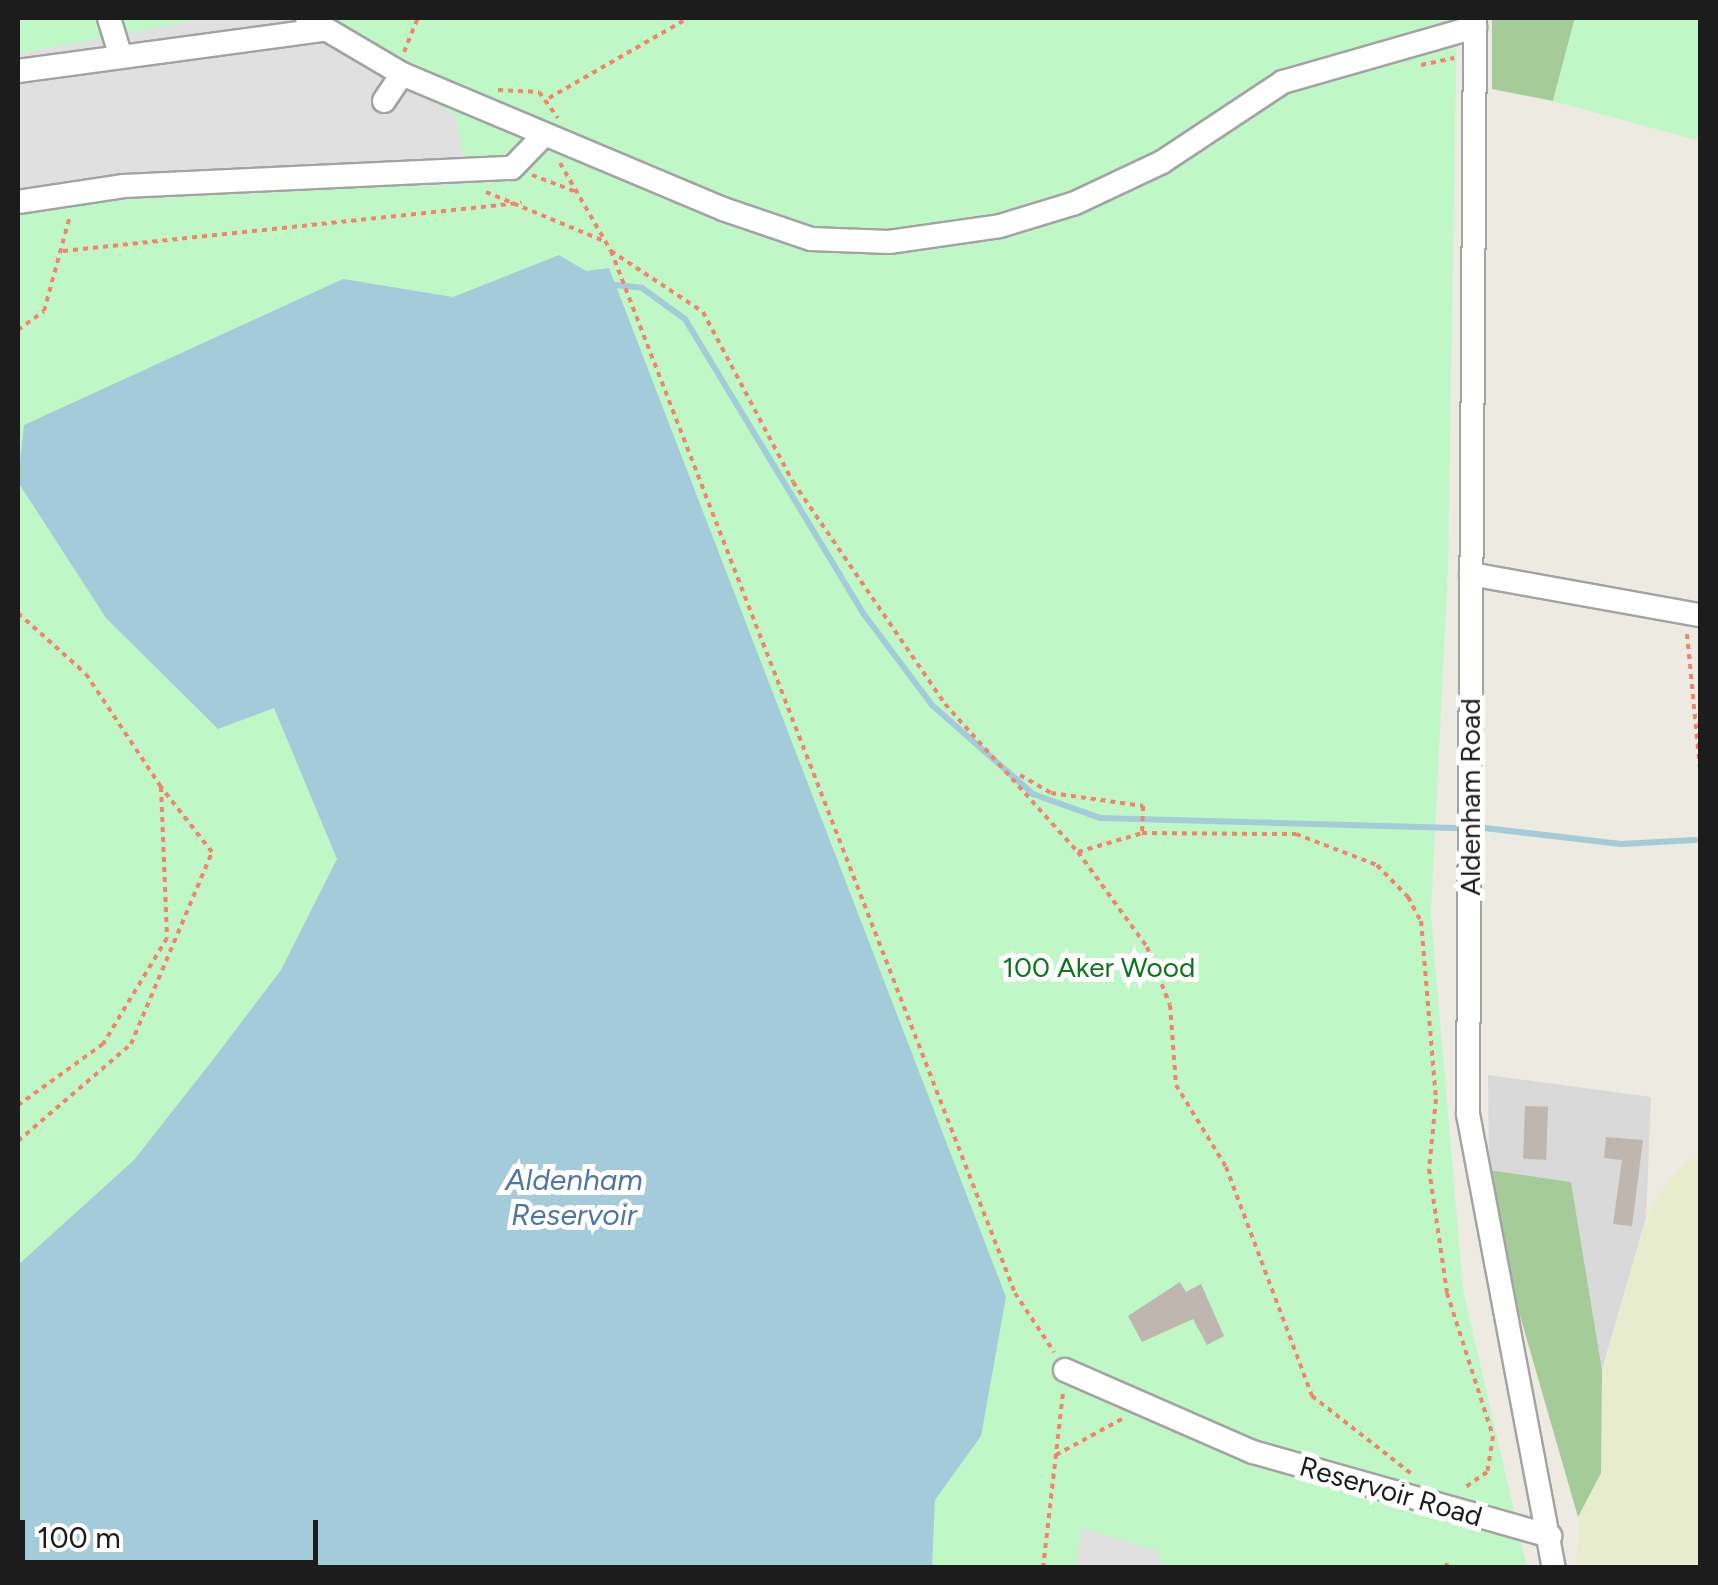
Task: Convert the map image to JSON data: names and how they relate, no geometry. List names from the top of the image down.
{
  "streets": {
    "street": ["Aldenham Road", "Reservoir Road"]
  },
  "crossings": [
    ["Aldenham Road", "Reservoir Road"]
  ],
  "water": ["Aldenham Reservoir"],
  "parks": ["100 Aker Wood"],
  "scale_bar": "100 m"
}
